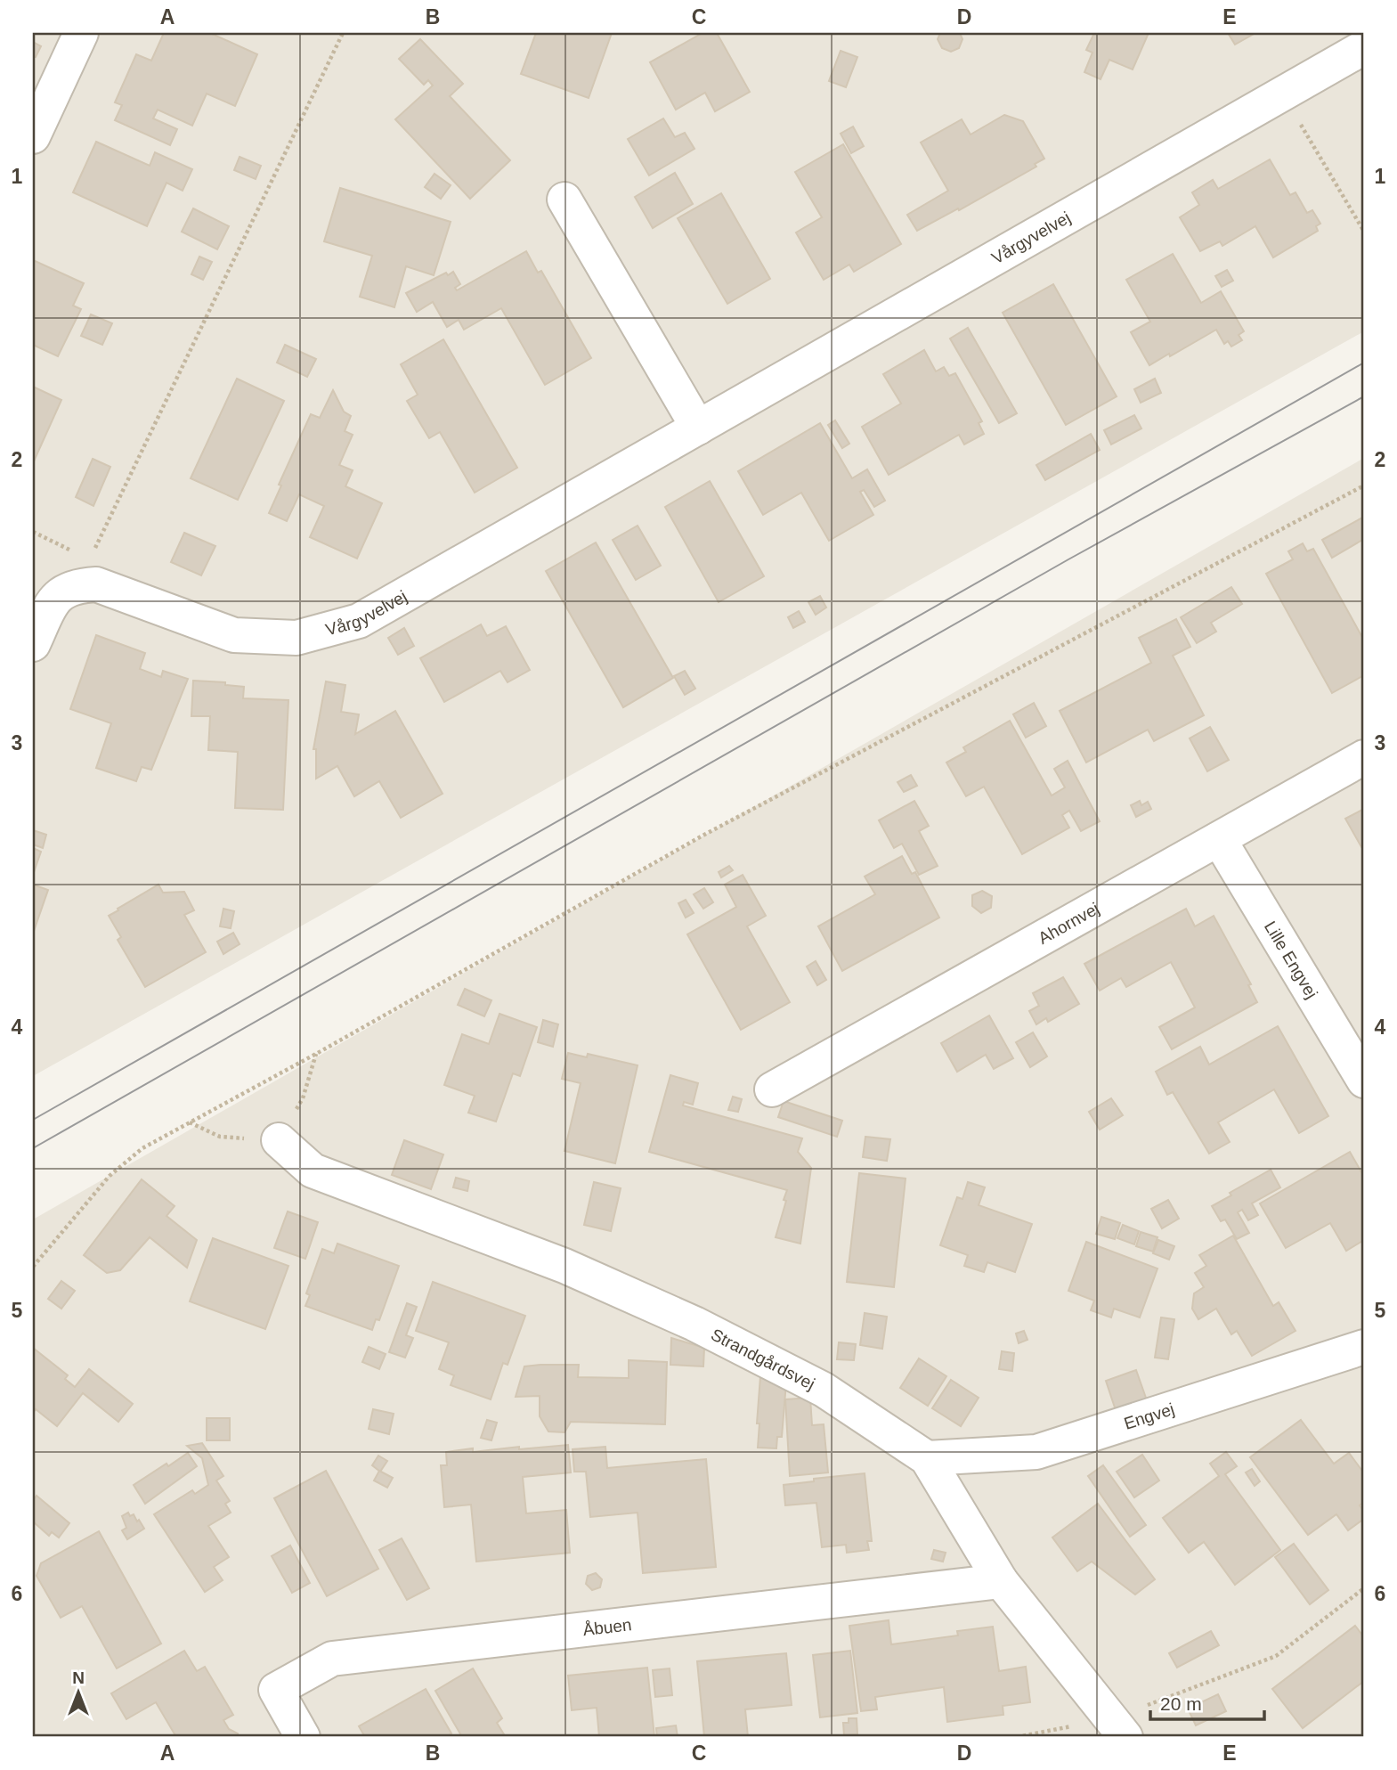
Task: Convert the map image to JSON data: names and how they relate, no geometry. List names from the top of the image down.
{
  "streets": {
    "street": [
      "Vårgyvelvej",
      "Ahornvej",
      "Lille Engvej",
      "Strandgårdsvej",
      "Engvej",
      "Åbuen"
    ]
  },
  "crossings": [
    ["Ahornvej", "Lille Engvej"],
    ["Strandgårdsvej", "Engvej"],
    ["Strandgårdsvej", "Åbuen"]
  ],
  "scale_bar": "20 m",
  "north": "top",
  "grid": {
    "columns": [
      "A",
      "B",
      "C",
      "D",
      "E"
    ],
    "rows": [
      "1",
      "2",
      "3",
      "4",
      "5",
      "6"
    ]
  }
}
